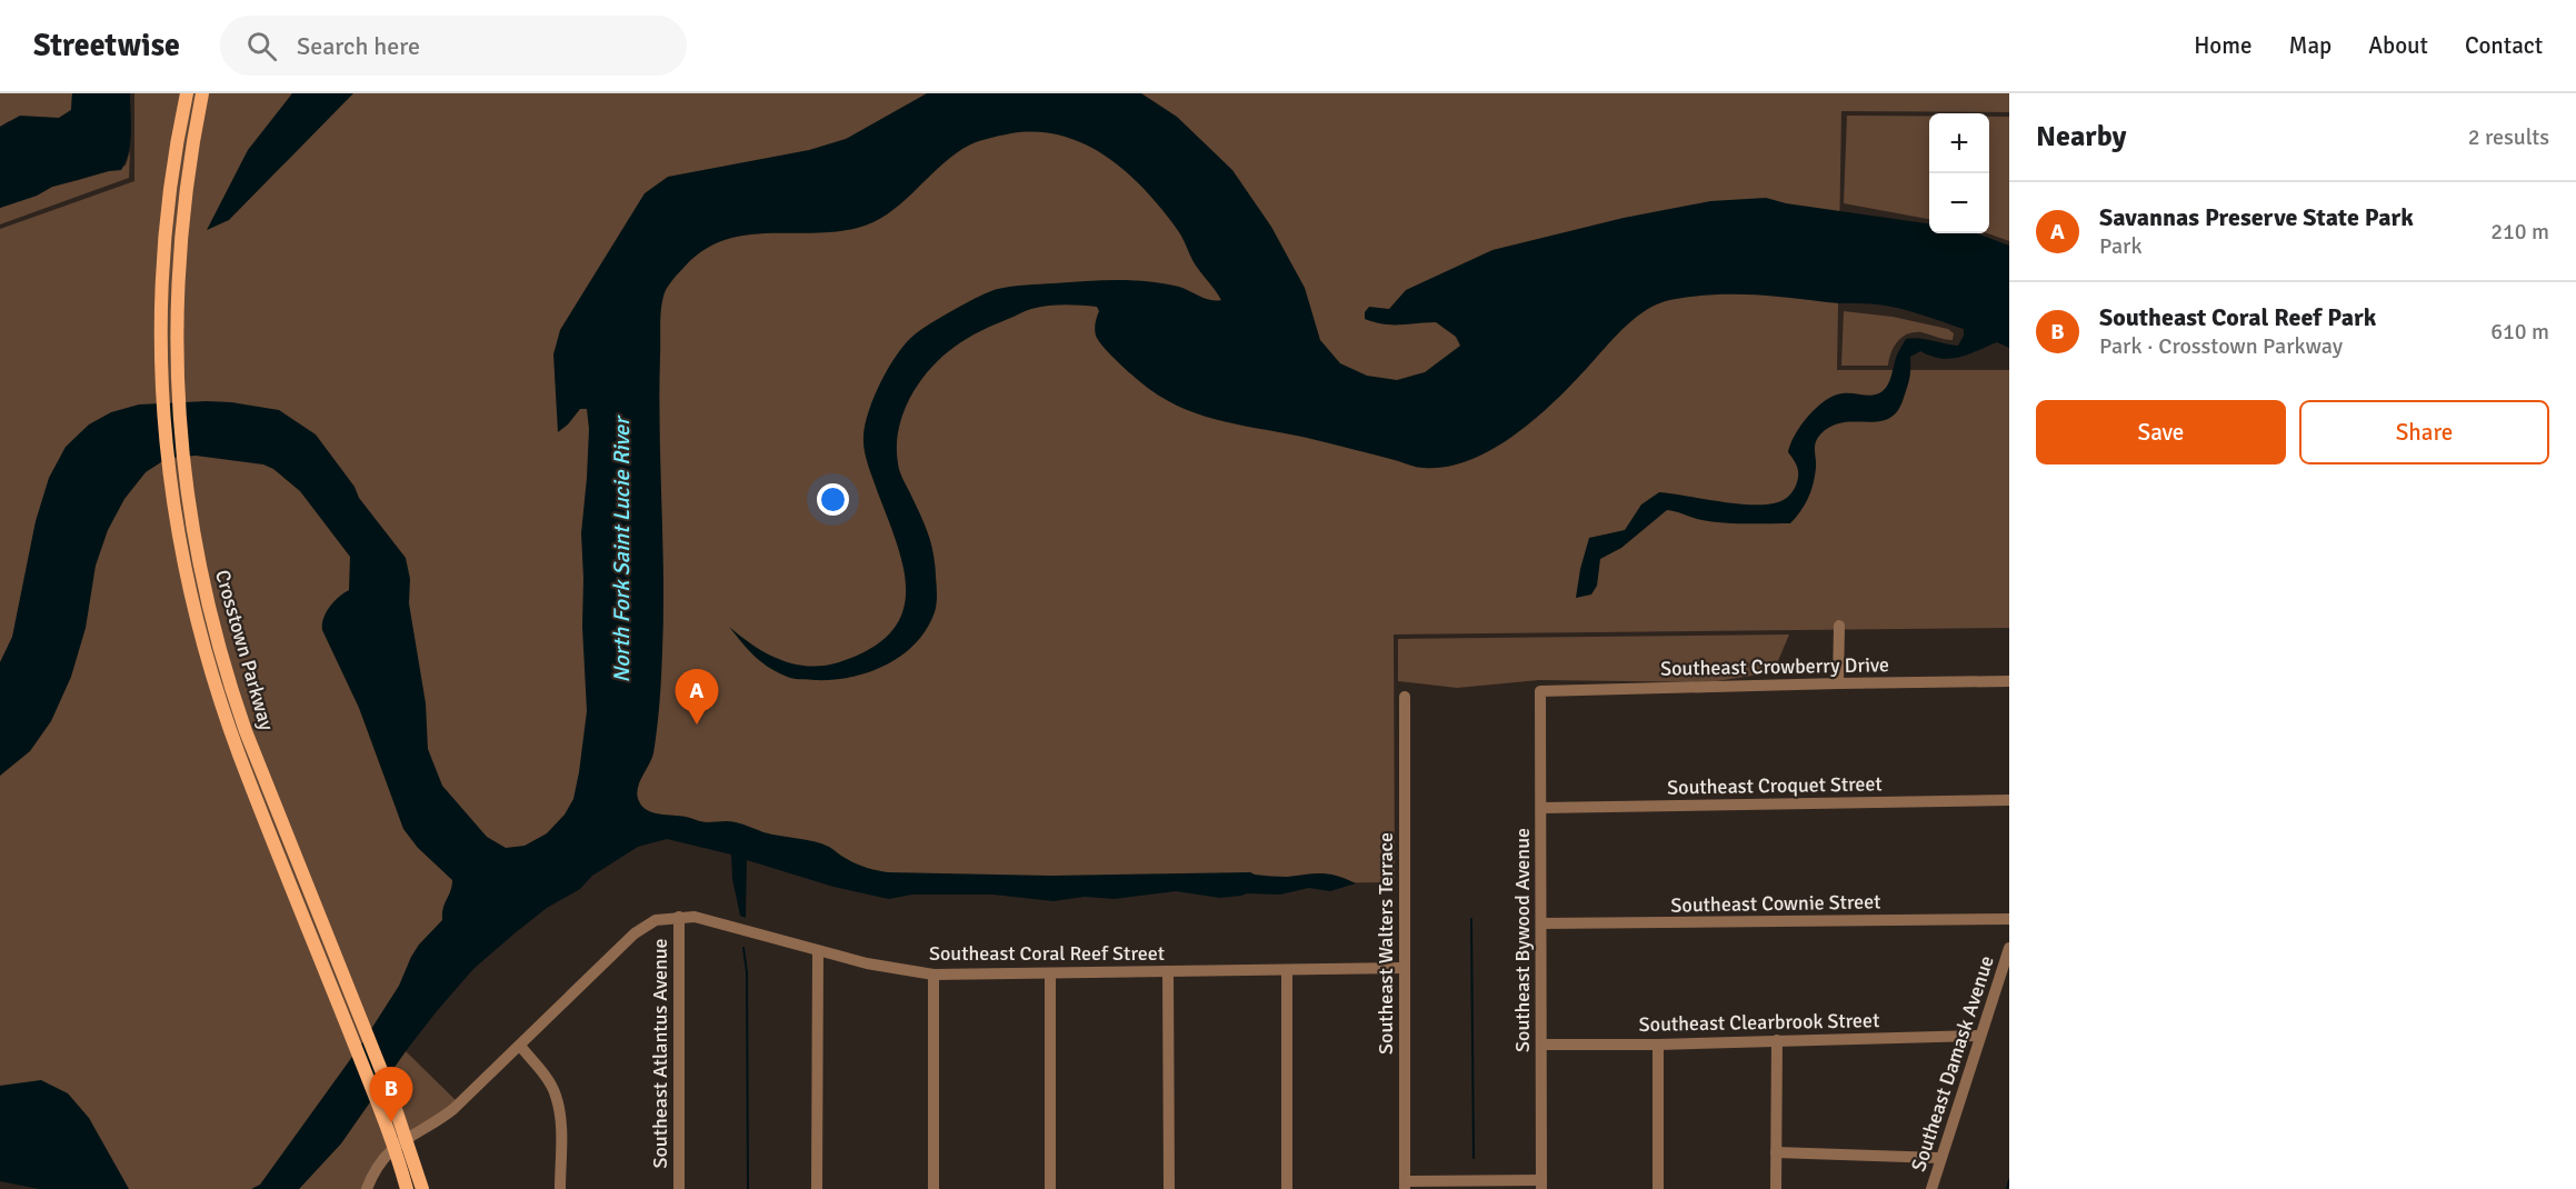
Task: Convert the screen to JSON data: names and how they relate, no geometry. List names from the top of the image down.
{
  "streets": {
    "main road": ["Crosstown Parkway"],
    "street": [
      "Southeast Crowberry Drive",
      "Southeast Croquet Street",
      "Southeast Cownie Street",
      "Southeast Bywood Avenue",
      "Southeast Walters Terrace",
      "Southeast Coral Reef Street",
      "Southeast Clearbrook Street",
      "Southeast Atlantus Avenue",
      "Southeast Damask Avenue"
    ]
  },
  "crossings": [
    ["Southeast Crowberry Drive", "Southeast Bywood Avenue"],
    ["Southeast Croquet Street", "Southeast Bywood Avenue"],
    ["Southeast Cownie Street", "Southeast Bywood Avenue"],
    ["Southeast Bywood Avenue", "Southeast Clearbrook Street"],
    ["Southeast Walters Terrace", "Southeast Coral Reef Street"],
    ["Southeast Coral Reef Street", "Southeast Atlantus Avenue"],
    ["Southeast Clearbrook Street", "Southeast Damask Avenue"]
  ],
  "water": ["North Fork Saint Lucie River"],
  "page": {
    "header": "Streetwise",
    "search": "Search here",
    "nav": [
      "Home",
      "Map",
      "About",
      "Contact"
    ],
    "heading": ["Nearby", "2 results"],
    "map_buttons": ["+", "−"],
    "list": [
      {
        "mark": "A",
        "name": "Savannas Preserve State Park",
        "note": "Park",
        "value": "210 m"
      },
      {
        "mark": "B",
        "name": "Southeast Coral Reef Park",
        "note": "Park · Crosstown Parkway",
        "value": "610 m"
      }
    ],
    "buttons": ["Save", "Share"],
    "pins": ["A", "B"]
  }
}
